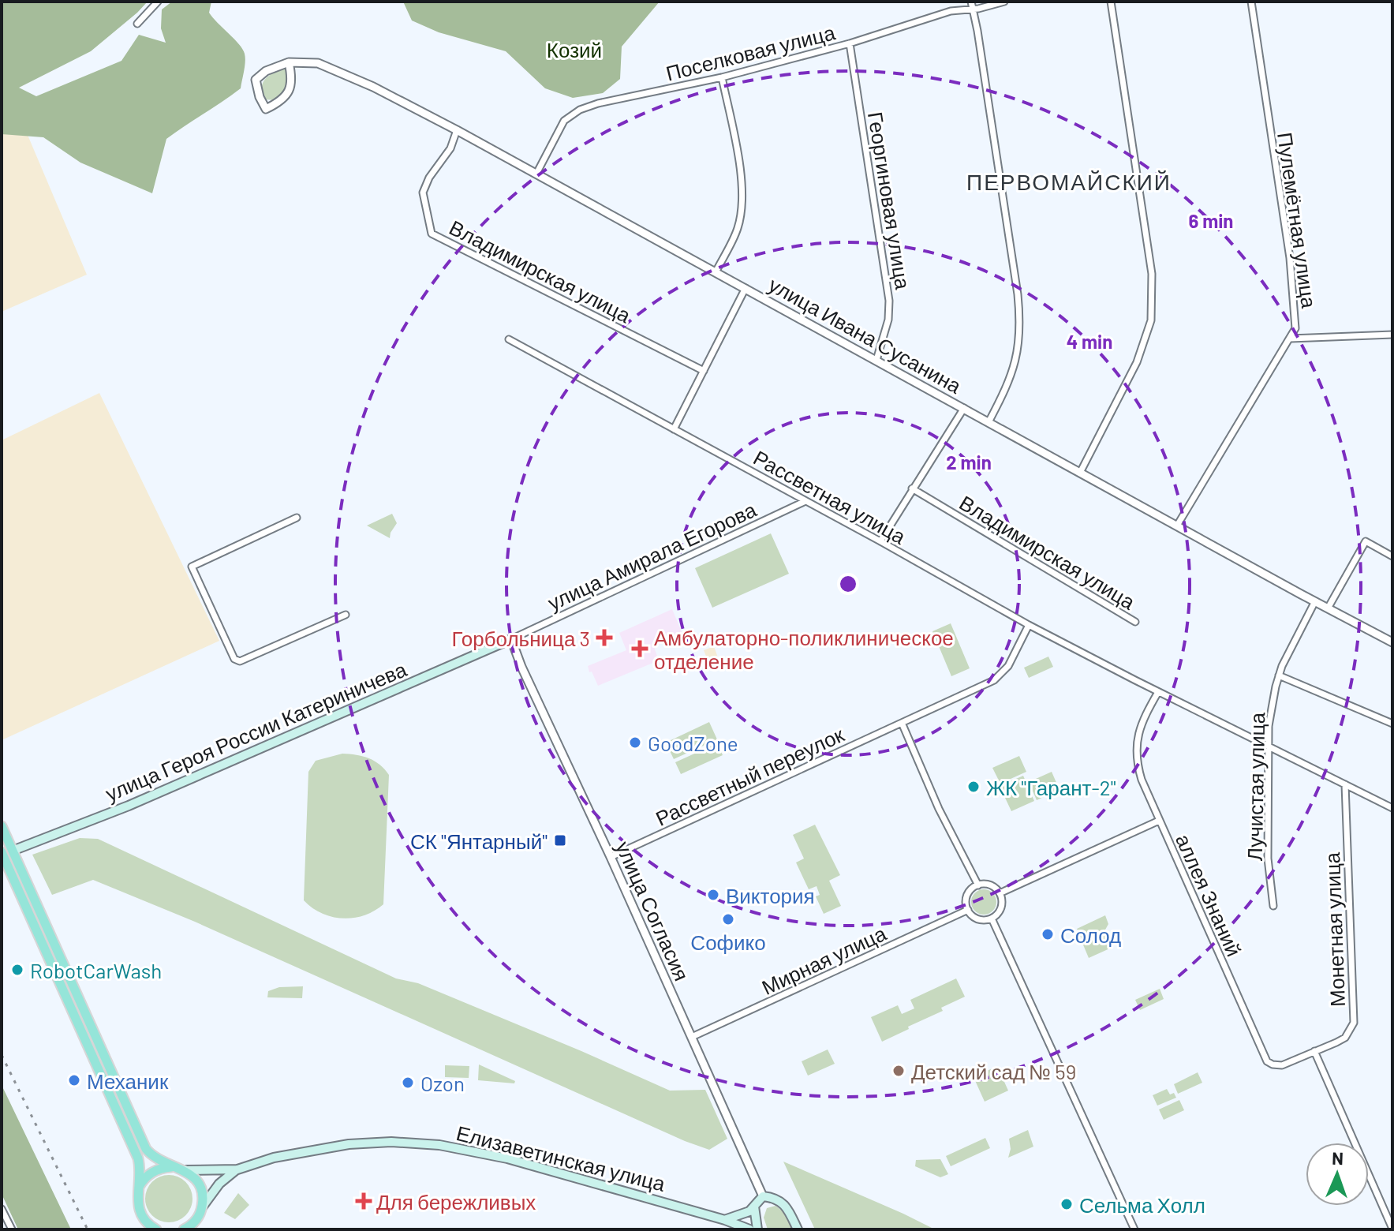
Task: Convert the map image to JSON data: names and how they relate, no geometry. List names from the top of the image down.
{
  "streets": {
    "main road": ["улица Героя России Катериничева", "Елизаветинская улица"],
    "street": [
      "Поселковая улица",
      "Георгиновая улица",
      "Пулемётная улица",
      "Владимирская улица",
      "улица Ивана Сусанина",
      "Рассветная улица",
      "улица Амирала Егорова",
      "Рассветный переулок",
      "Лучистая улица",
      "аллея Знаний",
      "улица Согласия",
      "Монетная улица",
      "Мирная улица"
    ]
  },
  "crossings": [
    ["Поселковая улица", "Георгиновая улица"],
    ["Поселковая улица", "улица Ивана Сусанина"],
    ["Георгиновая улица", "улица Ивана Сусанина"],
    ["Пулемётная улица", "улица Ивана Сусанина"],
    ["Владимирская улица", "улица Ивана Сусанина"],
    ["улица Ивана Сусанина", "Лучистая улица"],
    ["Рассветная улица", "улица Амирала Егорова"],
    ["Рассветная улица", "Рассветный переулок"],
    ["Рассветная улица", "Лучистая улица"],
    ["Рассветная улица", "аллея Знаний"],
    ["улица Амирала Егорова", "улица Героя России Катериничева"],
    ["улица Амирала Егорова", "улица Согласия"],
    ["улица Героя России Катериничева", "улица Согласия"],
    ["Рассветный переулок", "улица Согласия"],
    ["аллея Знаний", "Монетная улица"],
    ["улица Согласия", "Мирная улица"]
  ],
  "districts": ["ПЕРВОМАЙСКИЙ"],
  "parks": ["Козий"],
  "places": {
    "health": ["Горбольница 3", "Амбулаторно-поликлиническое отделение", "Для бережливых"],
    "other": [
      "GoodZone",
      "ЖК \"Гарант-2\"",
      "Виктория",
      "Софико",
      "Солод",
      "RobotCarWash",
      "Детский сад № 59",
      "Механик",
      "Ozon",
      "Сельма Холл"
    ],
    "transit": ["СК \"Янтарный\""]
  },
  "north": "top",
  "rings": ["6 min", "4 min", "2 min"]
}
